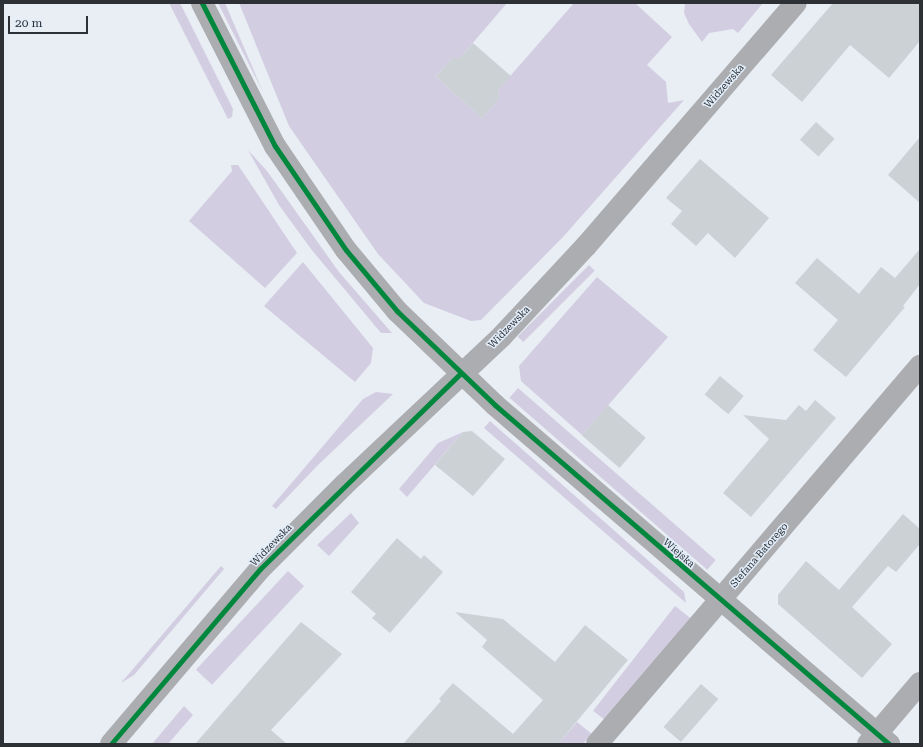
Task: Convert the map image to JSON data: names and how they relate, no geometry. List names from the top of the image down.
{
  "streets": {
    "street": ["Widzewska", "Wiejska", "Stefana Batorego"]
  },
  "crossings": [
    ["Widzewska", "Wiejska"],
    ["Wiejska", "Stefana Batorego"]
  ],
  "scale_bar": "20 m"
}
